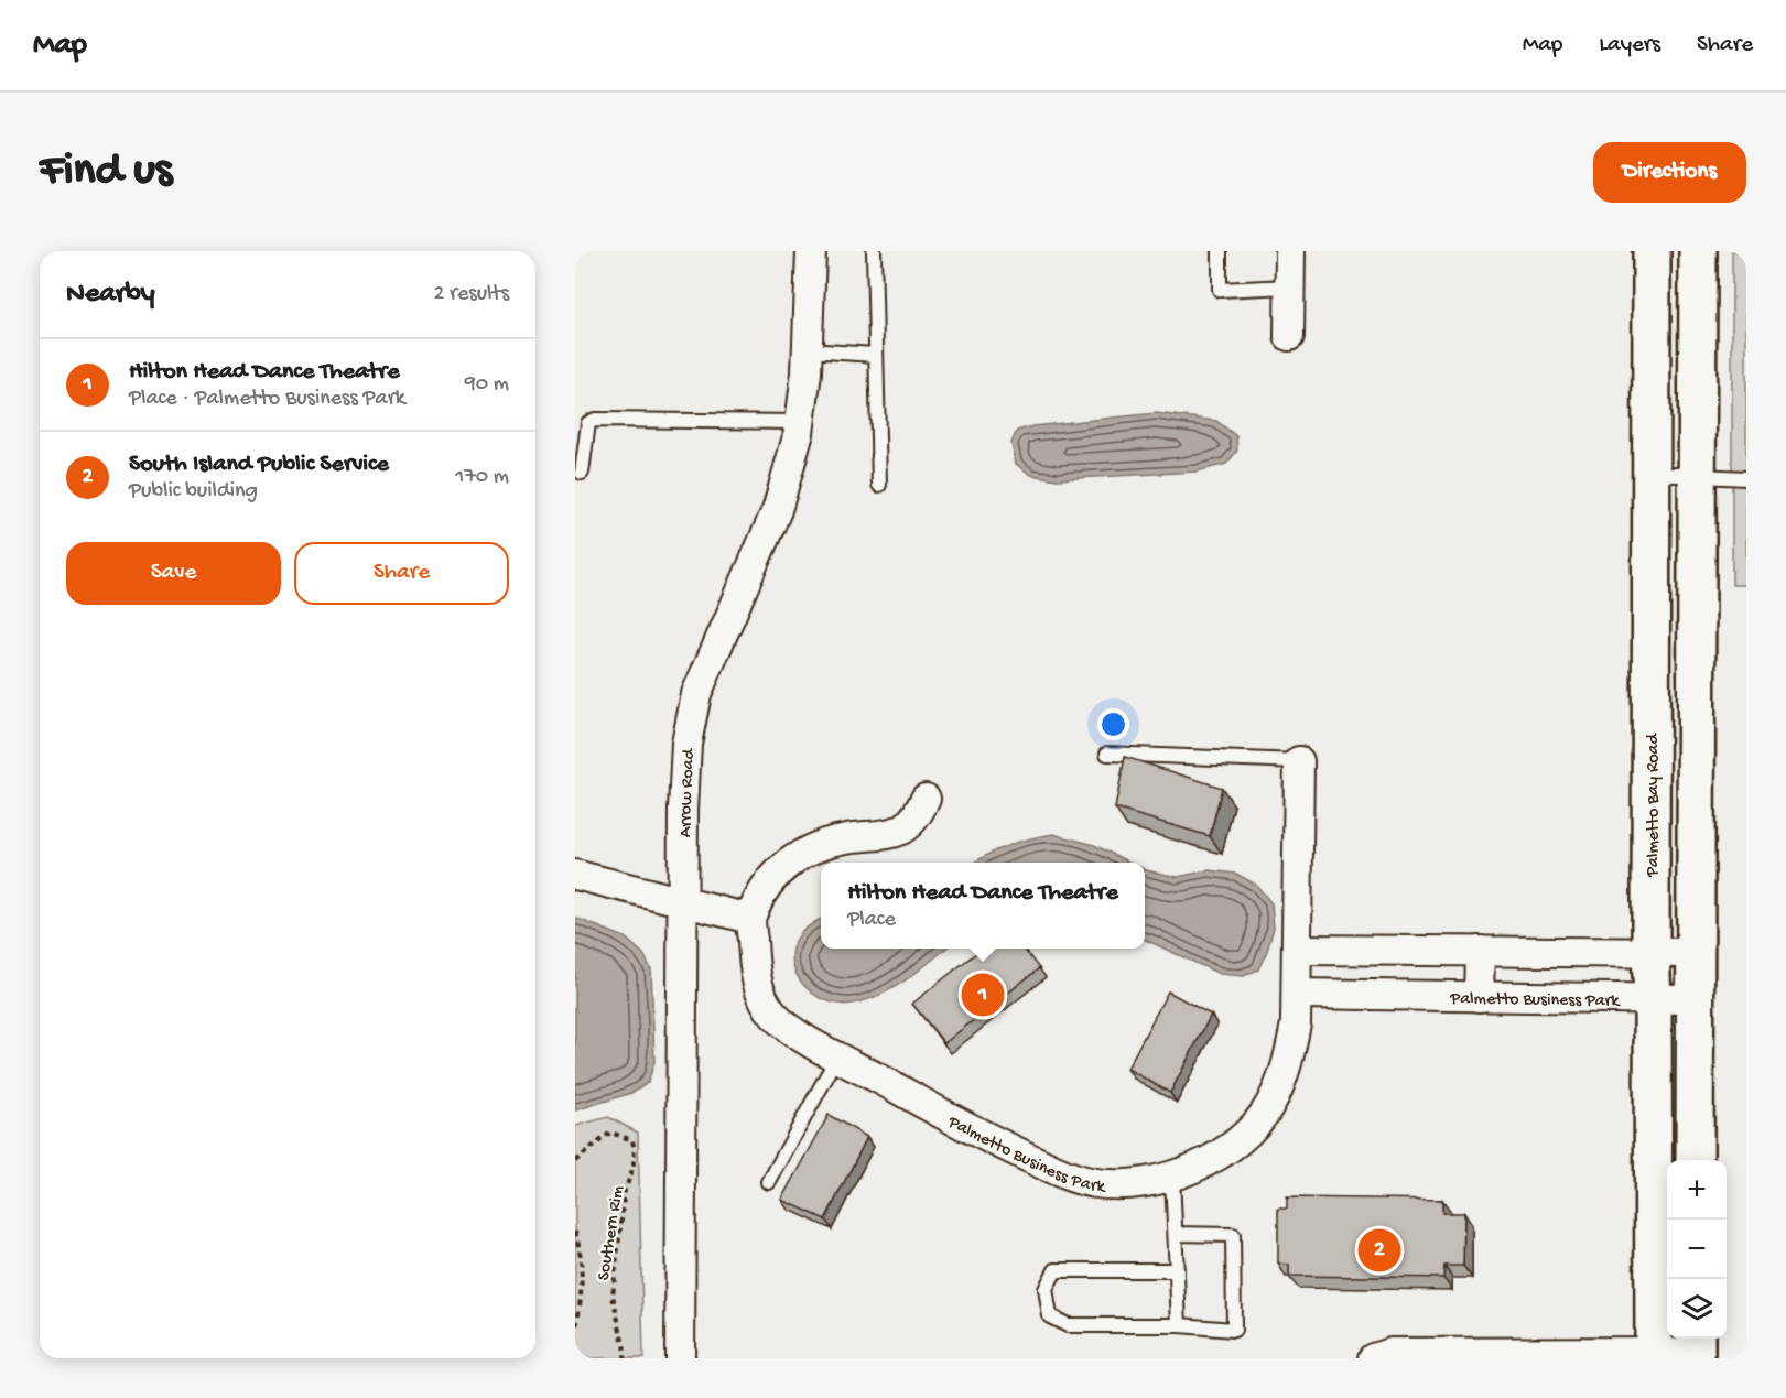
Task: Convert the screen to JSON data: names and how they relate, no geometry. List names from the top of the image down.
{
  "streets": {
    "highway": ["Palmetto Bay Road"],
    "street": ["Arrow Road", "Palmetto Business Park"],
    "path": ["Southern Rim"]
  },
  "crossings": [
    ["Palmetto Bay Road", "Palmetto Business Park"]
  ],
  "page": {
    "header": "Map",
    "nav": ["Map", "Layers", "Share"],
    "buttons": [
      "Directions",
      ["Save", "Share"]
    ],
    "title": "Find us",
    "heading": ["Nearby", "2 results"],
    "list": [
      {
        "mark": "1",
        "name": "Hilton Head Dance Theatre",
        "note": "Place · Palmetto Business Park",
        "value": "90 m"
      },
      {
        "mark": "2",
        "name": "South Island Public Service",
        "note": "Public building",
        "value": "170 m"
      }
    ],
    "popup": ["Hilton Head Dance Theatre", "Place"],
    "pins": ["1", "2"],
    "map_buttons": ["+", "−"]
  }
}
